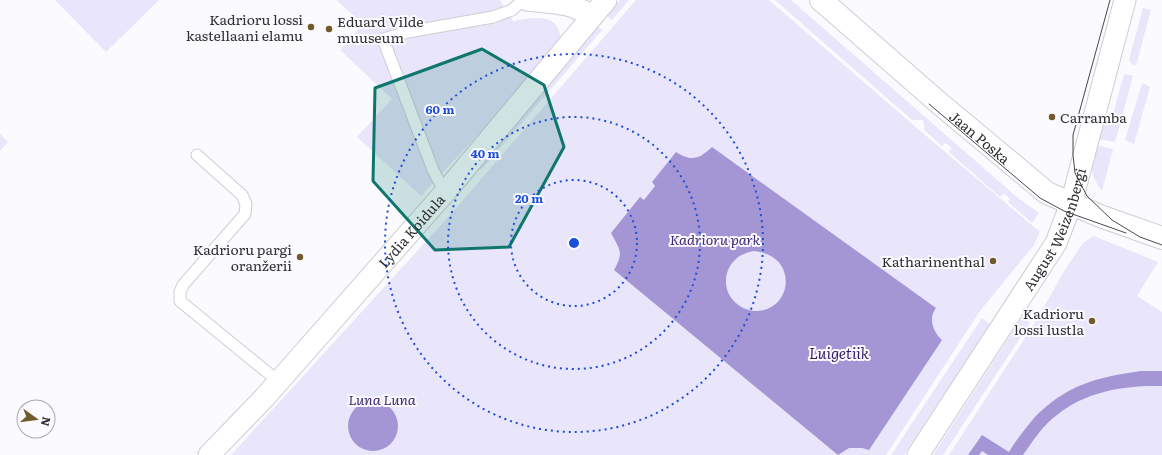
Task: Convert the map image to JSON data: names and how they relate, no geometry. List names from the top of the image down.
{
  "streets": {
    "street": ["Jaan Poska", "August Weizenbergi", "Lydia Koidula"]
  },
  "crossings": [
    ["Jaan Poska", "August Weizenbergi"]
  ],
  "water": ["Luigetiik"],
  "parks": ["Kadrioru park", "Luna Luna"],
  "places": [
    "Kadrioru lossi kastellaani elamu",
    "Eduard Vilde muuseum",
    "Carramba",
    "Kadrioru pargi oranžerii",
    "Katharinenthal",
    "Kadrioru lossi lustla"
  ],
  "north": "right",
  "rings": ["60 m", "40 m", "20 m"]
}
